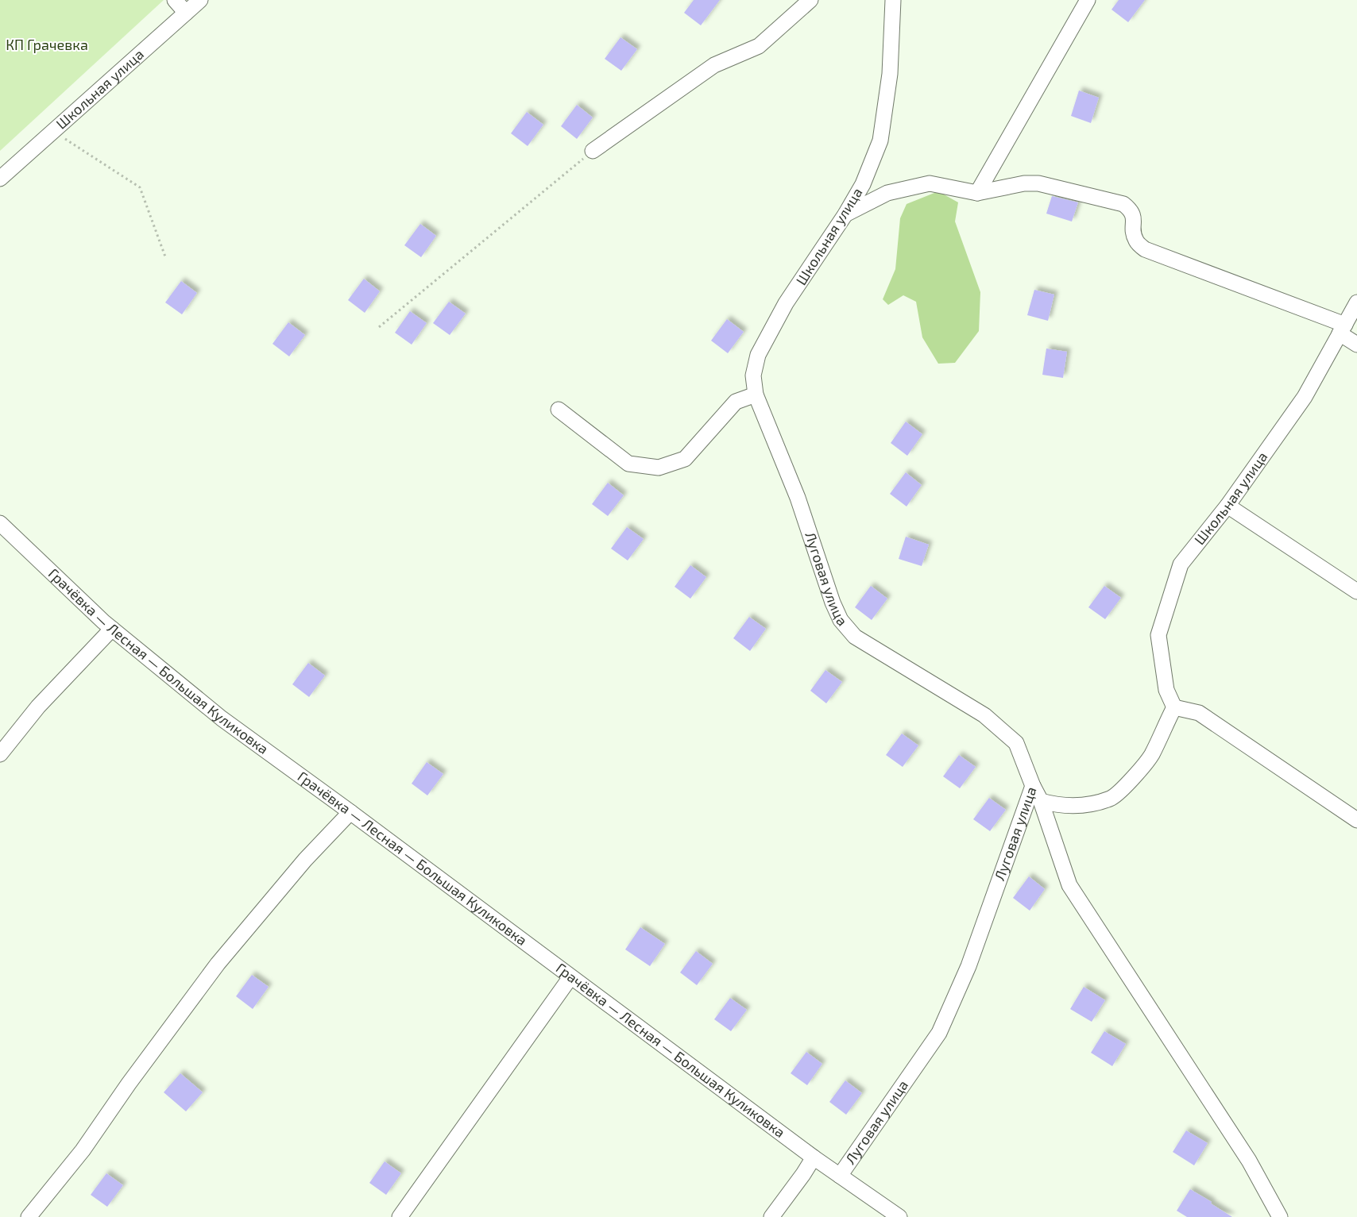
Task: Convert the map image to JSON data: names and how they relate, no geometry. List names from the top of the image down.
{
  "streets": {
    "street": ["Школьная улица", "Луговая улица", "Грачёвка — Лесная — Большая Куликовка"]
  },
  "crossings": [
    ["Школьная улица", "Луговая улица"],
    ["Луговая улица", "Грачёвка — Лесная — Большая Куликовка"]
  ],
  "parks": ["КП Грачевка"]
}
